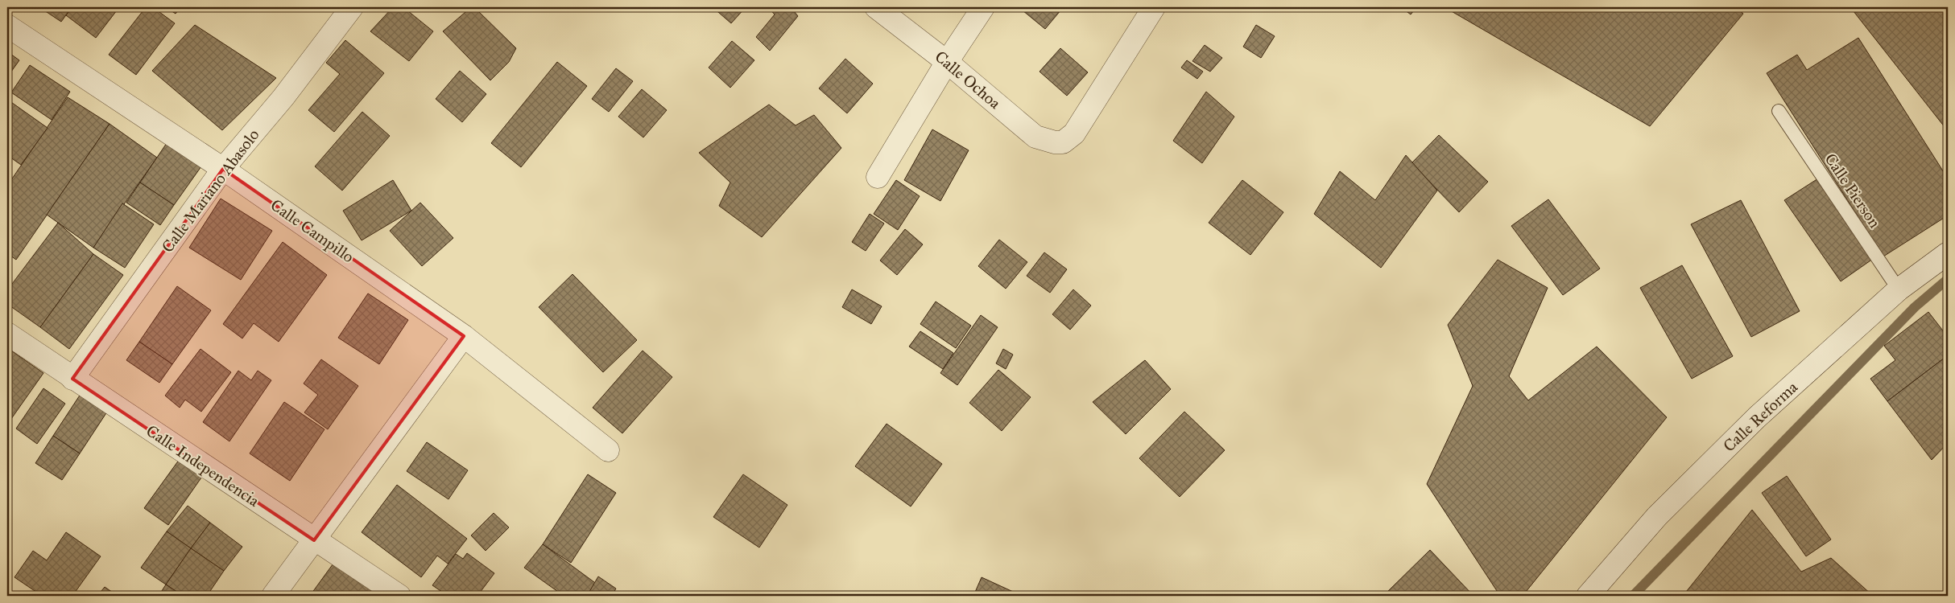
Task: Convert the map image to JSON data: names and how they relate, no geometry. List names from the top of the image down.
{
  "streets": {
    "street": [
      "Calle Ochoa",
      "Calle Mariano Abasolo",
      "Calle Campillo",
      "Calle Reforma",
      "Calle Independencia"
    ],
    "lane": ["Calle Pierson"]
  },
  "crossings": [
    ["Calle Mariano Abasolo", "Calle Campillo"],
    ["Calle Mariano Abasolo", "Calle Independencia"],
    ["Calle Pierson", "Calle Reforma"]
  ]
}
